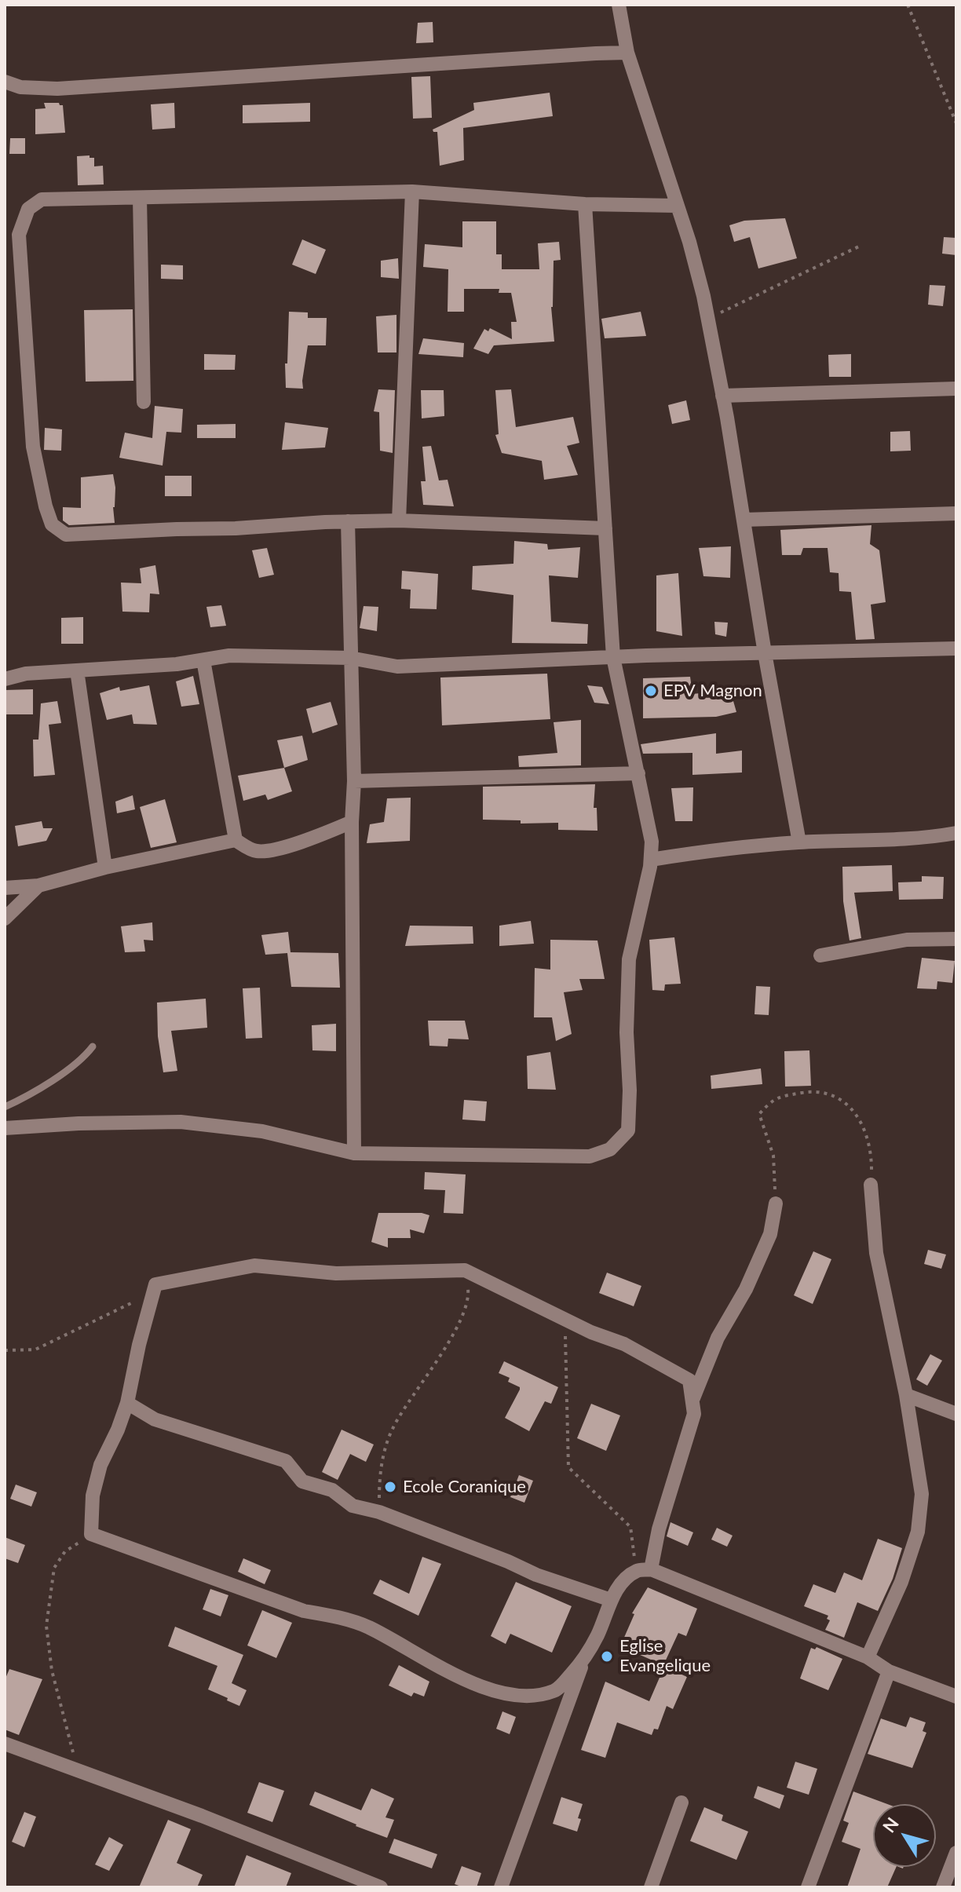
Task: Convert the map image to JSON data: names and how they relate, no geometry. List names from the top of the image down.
{
  "places": ["EPV Magnon", "Ecole Coranique", "Eglise Evangelique"],
  "north": "top left"
}
